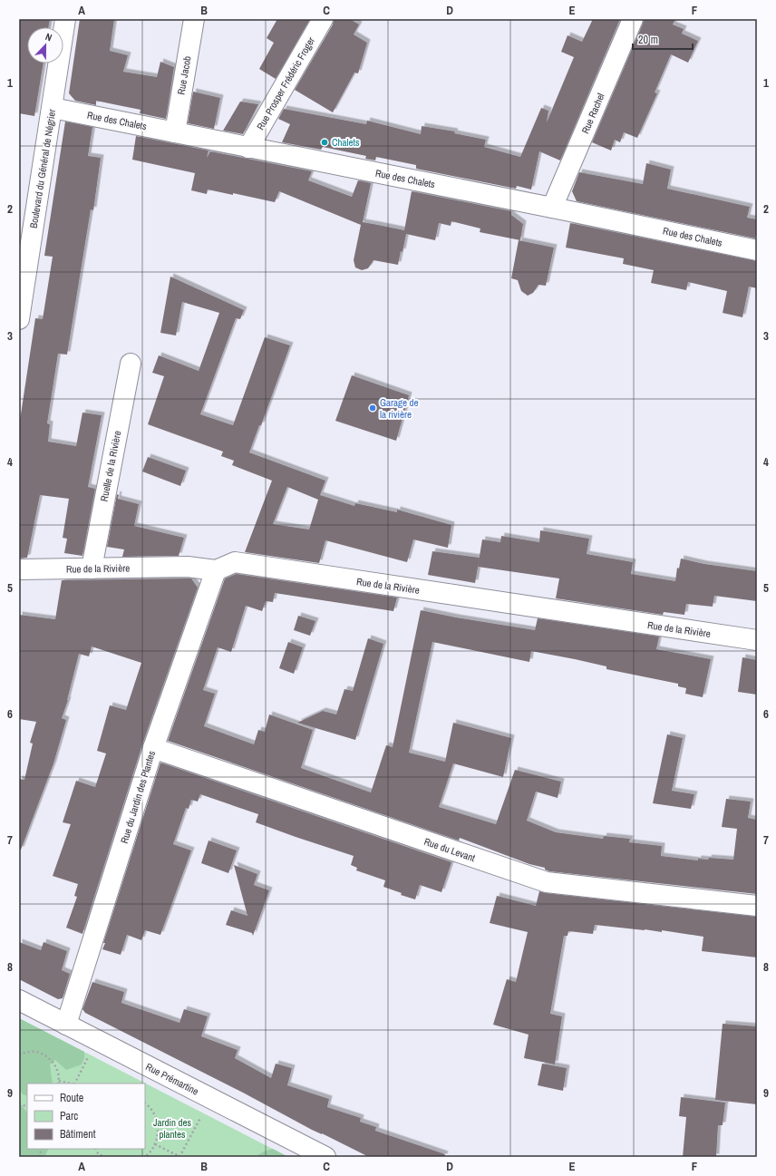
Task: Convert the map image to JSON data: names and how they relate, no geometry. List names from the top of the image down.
{
  "streets": {
    "street": [
      "Rue Jacob",
      "Rue Prosper Frédéric Froger",
      "Rue Rachel",
      "Rue des Chalets",
      "Boulevard du Général de Négrier",
      "Ruelle de la Rivière",
      "Rue de la Rivière",
      "Rue du Jardin des Plantes",
      "Rue du Levant",
      "Rue Prémartine"
    ]
  },
  "crossings": [
    ["Rue Jacob", "Rue des Chalets"],
    ["Rue Prosper Frédéric Froger", "Rue des Chalets"],
    ["Rue Rachel", "Rue des Chalets"],
    ["Rue des Chalets", "Boulevard du Général de Négrier"],
    ["Ruelle de la Rivière", "Rue de la Rivière"],
    ["Rue de la Rivière", "Rue du Jardin des Plantes"],
    ["Rue du Jardin des Plantes", "Rue du Levant"],
    ["Rue du Jardin des Plantes", "Rue Prémartine"]
  ],
  "parks": ["Jardin des plantes"],
  "places": ["Chalets", "Garage de la rivière"],
  "legend": ["Route", "Parc", "Bâtiment"],
  "scale_bar": "20 m",
  "north": "top",
  "grid": {
    "columns": [
      "A",
      "B",
      "C",
      "D",
      "E",
      "F"
    ],
    "rows": [
      "1",
      "2",
      "3",
      "4",
      "5",
      "6",
      "7",
      "8",
      "9"
    ]
  }
}
